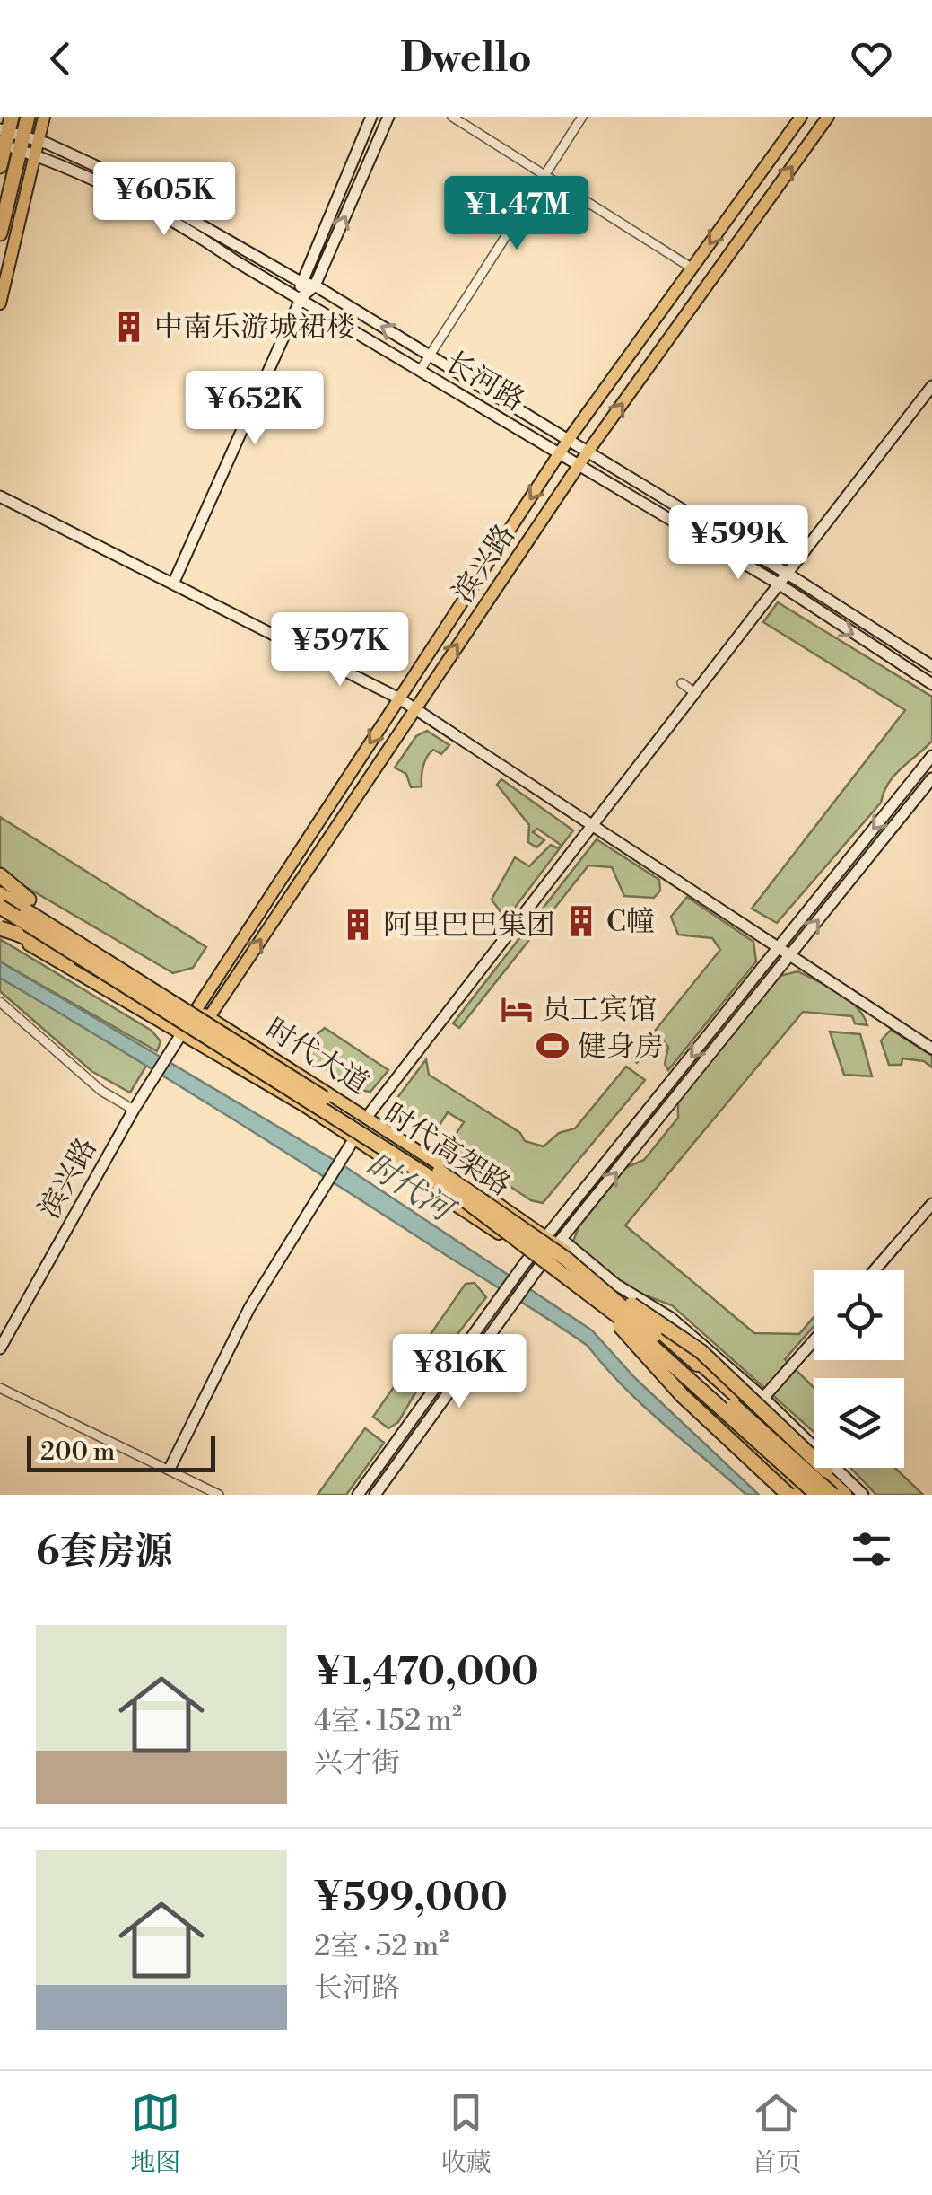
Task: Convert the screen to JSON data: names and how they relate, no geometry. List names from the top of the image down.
{
  "streets": {
    "highway": ["时代高架路"],
    "main road": ["长河路", "滨兴路", "时代大道"]
  },
  "crossings": [
    ["长河路", "滨兴路"],
    ["滨兴路", "时代大道"],
    ["时代大道", "时代高架路"]
  ],
  "water": ["时代河"],
  "places": {
    "building": ["中南乐游城裙楼", "C幢", "阿里巴巴集团"],
    "hotel": ["员工宾馆"],
    "sports": ["健身房"]
  },
  "scale_bar": "200 m",
  "page": {
    "header": "Dwello",
    "price": [
      "¥605K",
      "¥1.47M",
      "¥652K",
      "¥599K",
      "¥597K",
      "¥816K"
    ],
    "scale": "200 m",
    "heading": "6套房源",
    "list": [
      {
        "name": "¥1,470,000",
        "note": "4室 · 152 m² · 兴才街"
      },
      {
        "name": "¥599,000",
        "note": "2室 · 52 m² · 长河路"
      }
    ],
    "tabs": ["地图", "收藏", "首页"]
  }
}
